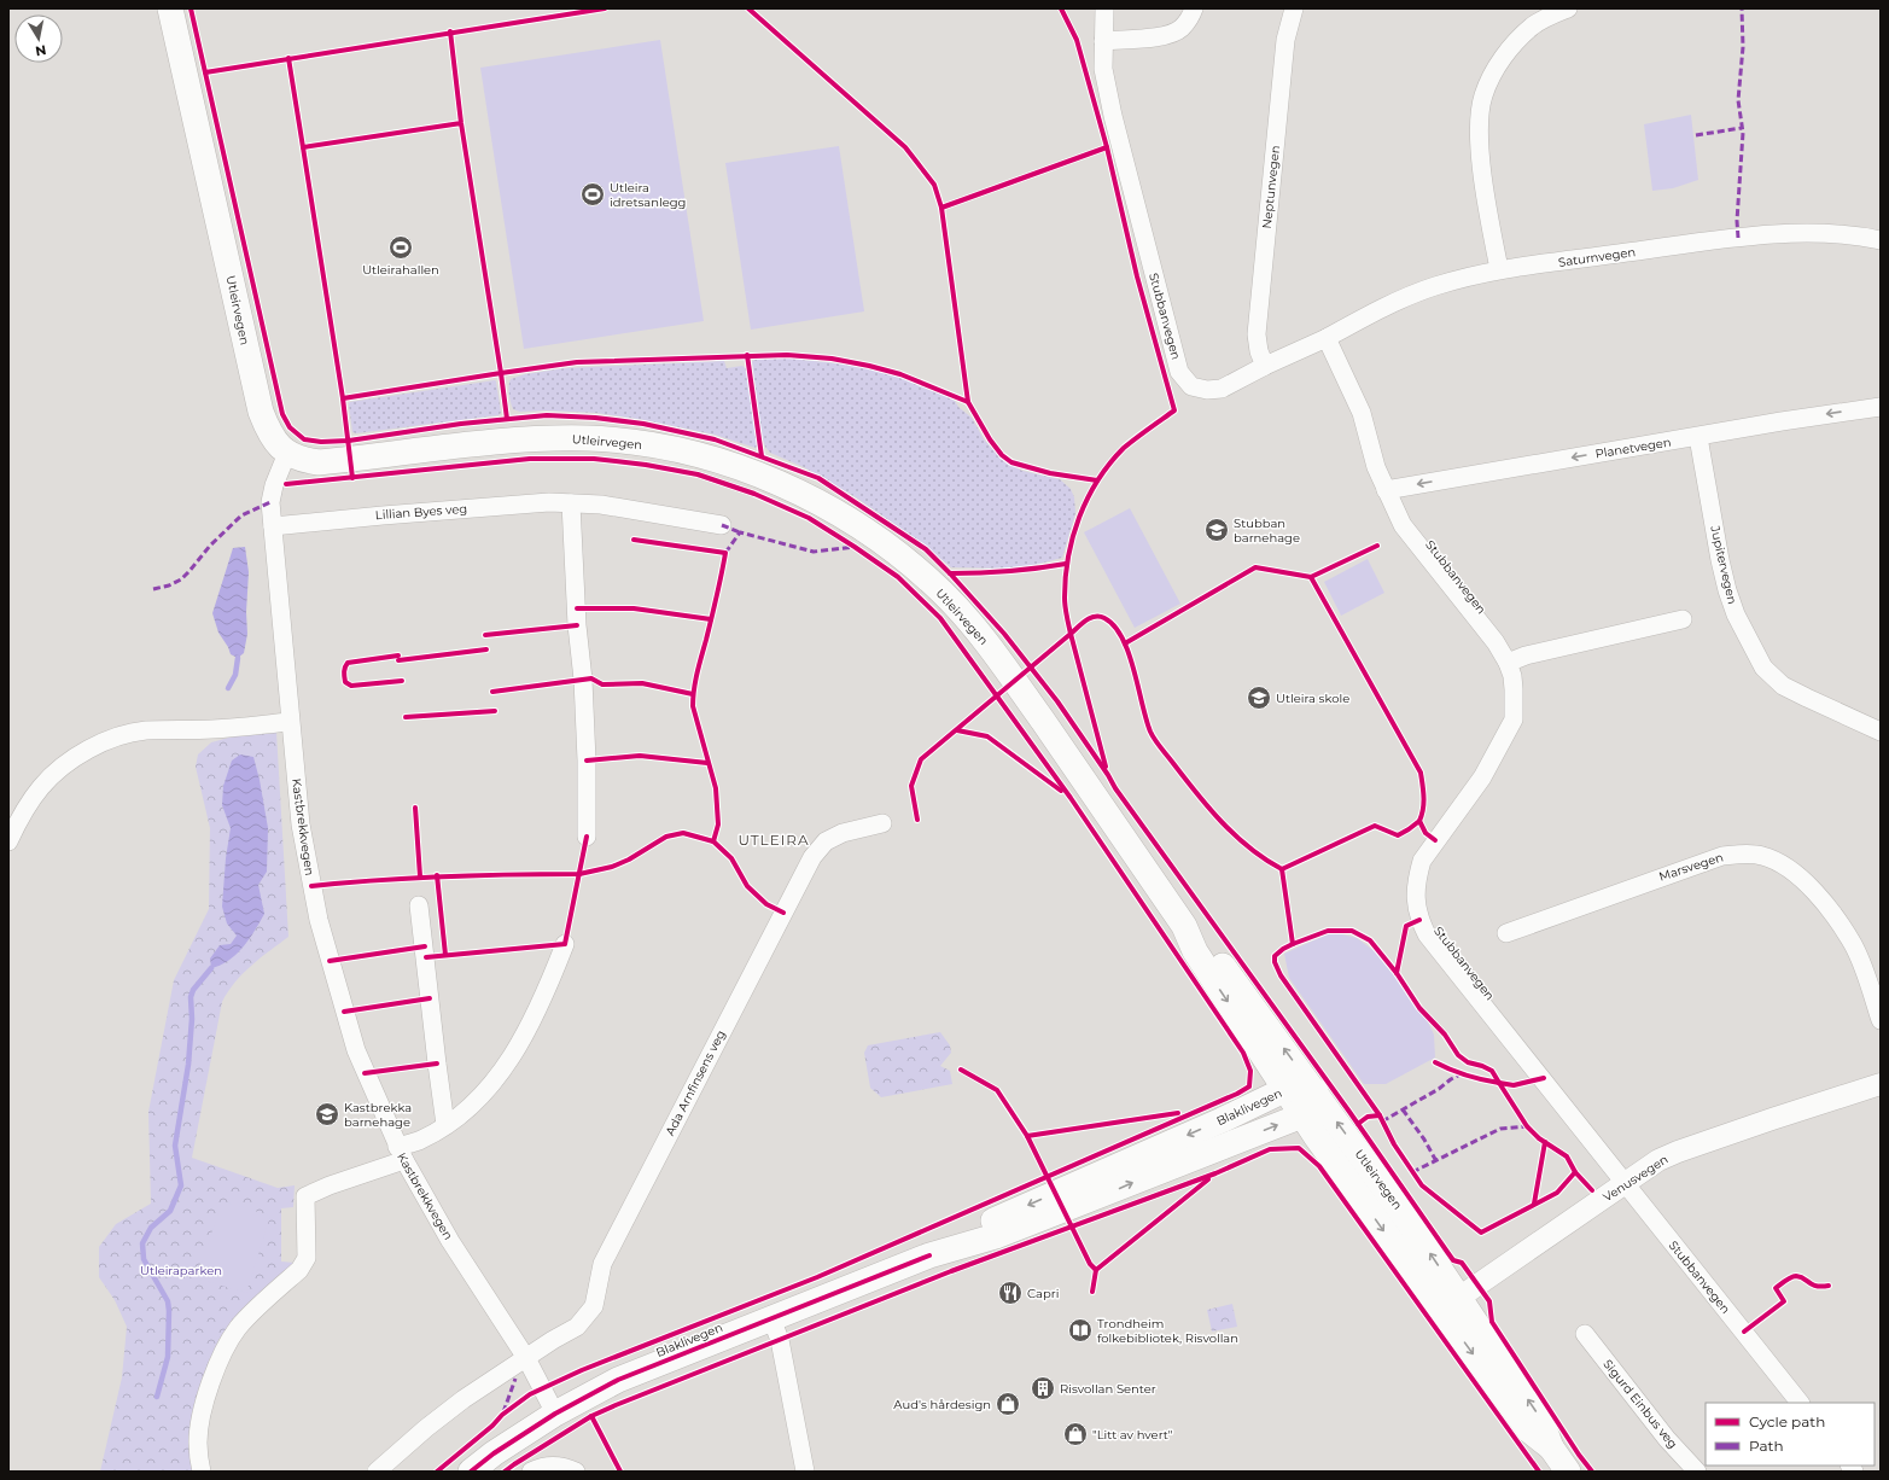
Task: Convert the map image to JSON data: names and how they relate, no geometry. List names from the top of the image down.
{
  "streets": {
    "main road": ["Utleirvegen", "Blaklivegen"],
    "street": [
      "Neptunvegen",
      "Saturnvegen",
      "Stubbanvegen",
      "Planetvegen",
      "Lillian Byes veg",
      "Jupitervegen",
      "Kastbrekkvegen",
      "Marsvegen",
      "Ada Arnfinsens veg",
      "Venusvegen",
      "Sigurd Einbus veg"
    ]
  },
  "crossings": [
    ["Neptunvegen", "Stubbanvegen"],
    ["Saturnvegen", "Stubbanvegen"],
    ["Utleirvegen", "Kastbrekkvegen"],
    ["Utleirvegen", "Blaklivegen"],
    ["Utleirvegen", "Venusvegen"],
    ["Stubbanvegen", "Planetvegen"],
    ["Stubbanvegen", "Venusvegen"],
    ["Planetvegen", "Jupitervegen"],
    ["Lillian Byes veg", "Kastbrekkvegen"],
    ["Kastbrekkvegen", "Ada Arnfinsens veg"],
    ["Kastbrekkvegen", "Blaklivegen"]
  ],
  "one_way": ["Planetvegen"],
  "districts": ["UTLEIRA"],
  "parks": ["Utleiraparken"],
  "places": {
    "sports": ["Utleira idretsanlegg", "Utleirahallen"],
    "school or university": ["Stubban barnehage", "Utleira skole", "Kastbrekka barnehage"],
    "restaurant": ["Capri"],
    "library": ["Trondheim folkebibliotek, Risvollan"],
    "building": ["Risvollan Senter"],
    "shop": ["Aud's hårdesign", "\"Litt av hvert\""]
  },
  "legend": ["Cycle path", "Path"],
  "north": "bottom"
}
